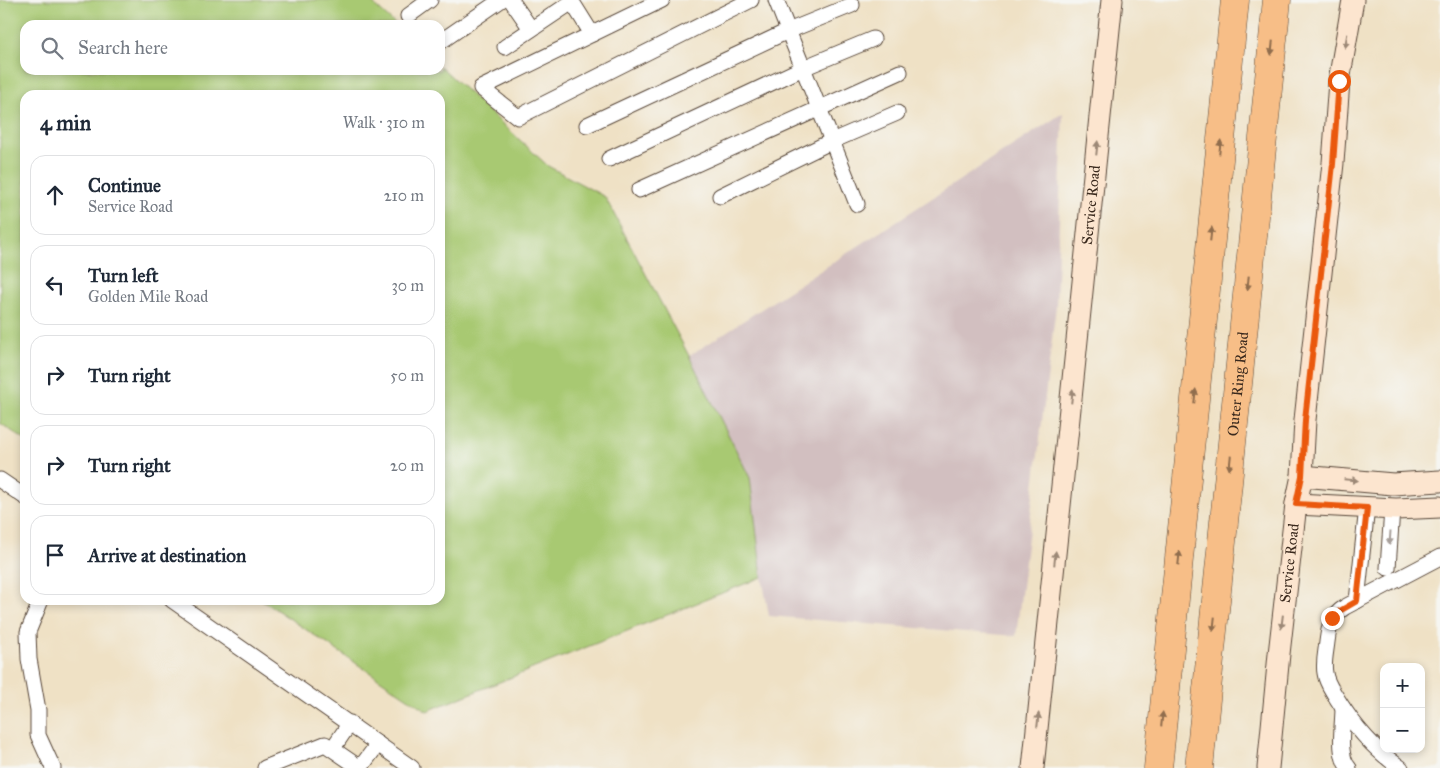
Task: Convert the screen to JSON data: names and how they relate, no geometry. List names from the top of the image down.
{
  "streets": {
    "highway": ["Outer Ring Road"],
    "main road": ["Service Road"]
  },
  "page": {
    "search": "Search here",
    "heading": ["4 min", "Walk · 310 m"],
    "list": [
      ["Continue", "Service Road", "210 m"],
      ["Turn left", "Golden Mile Road", "30 m"],
      ["Turn right", "50 m"],
      ["Turn right", "20 m"],
      "Arrive at destination"
    ],
    "map_buttons": ["+", "−"]
  }
}
